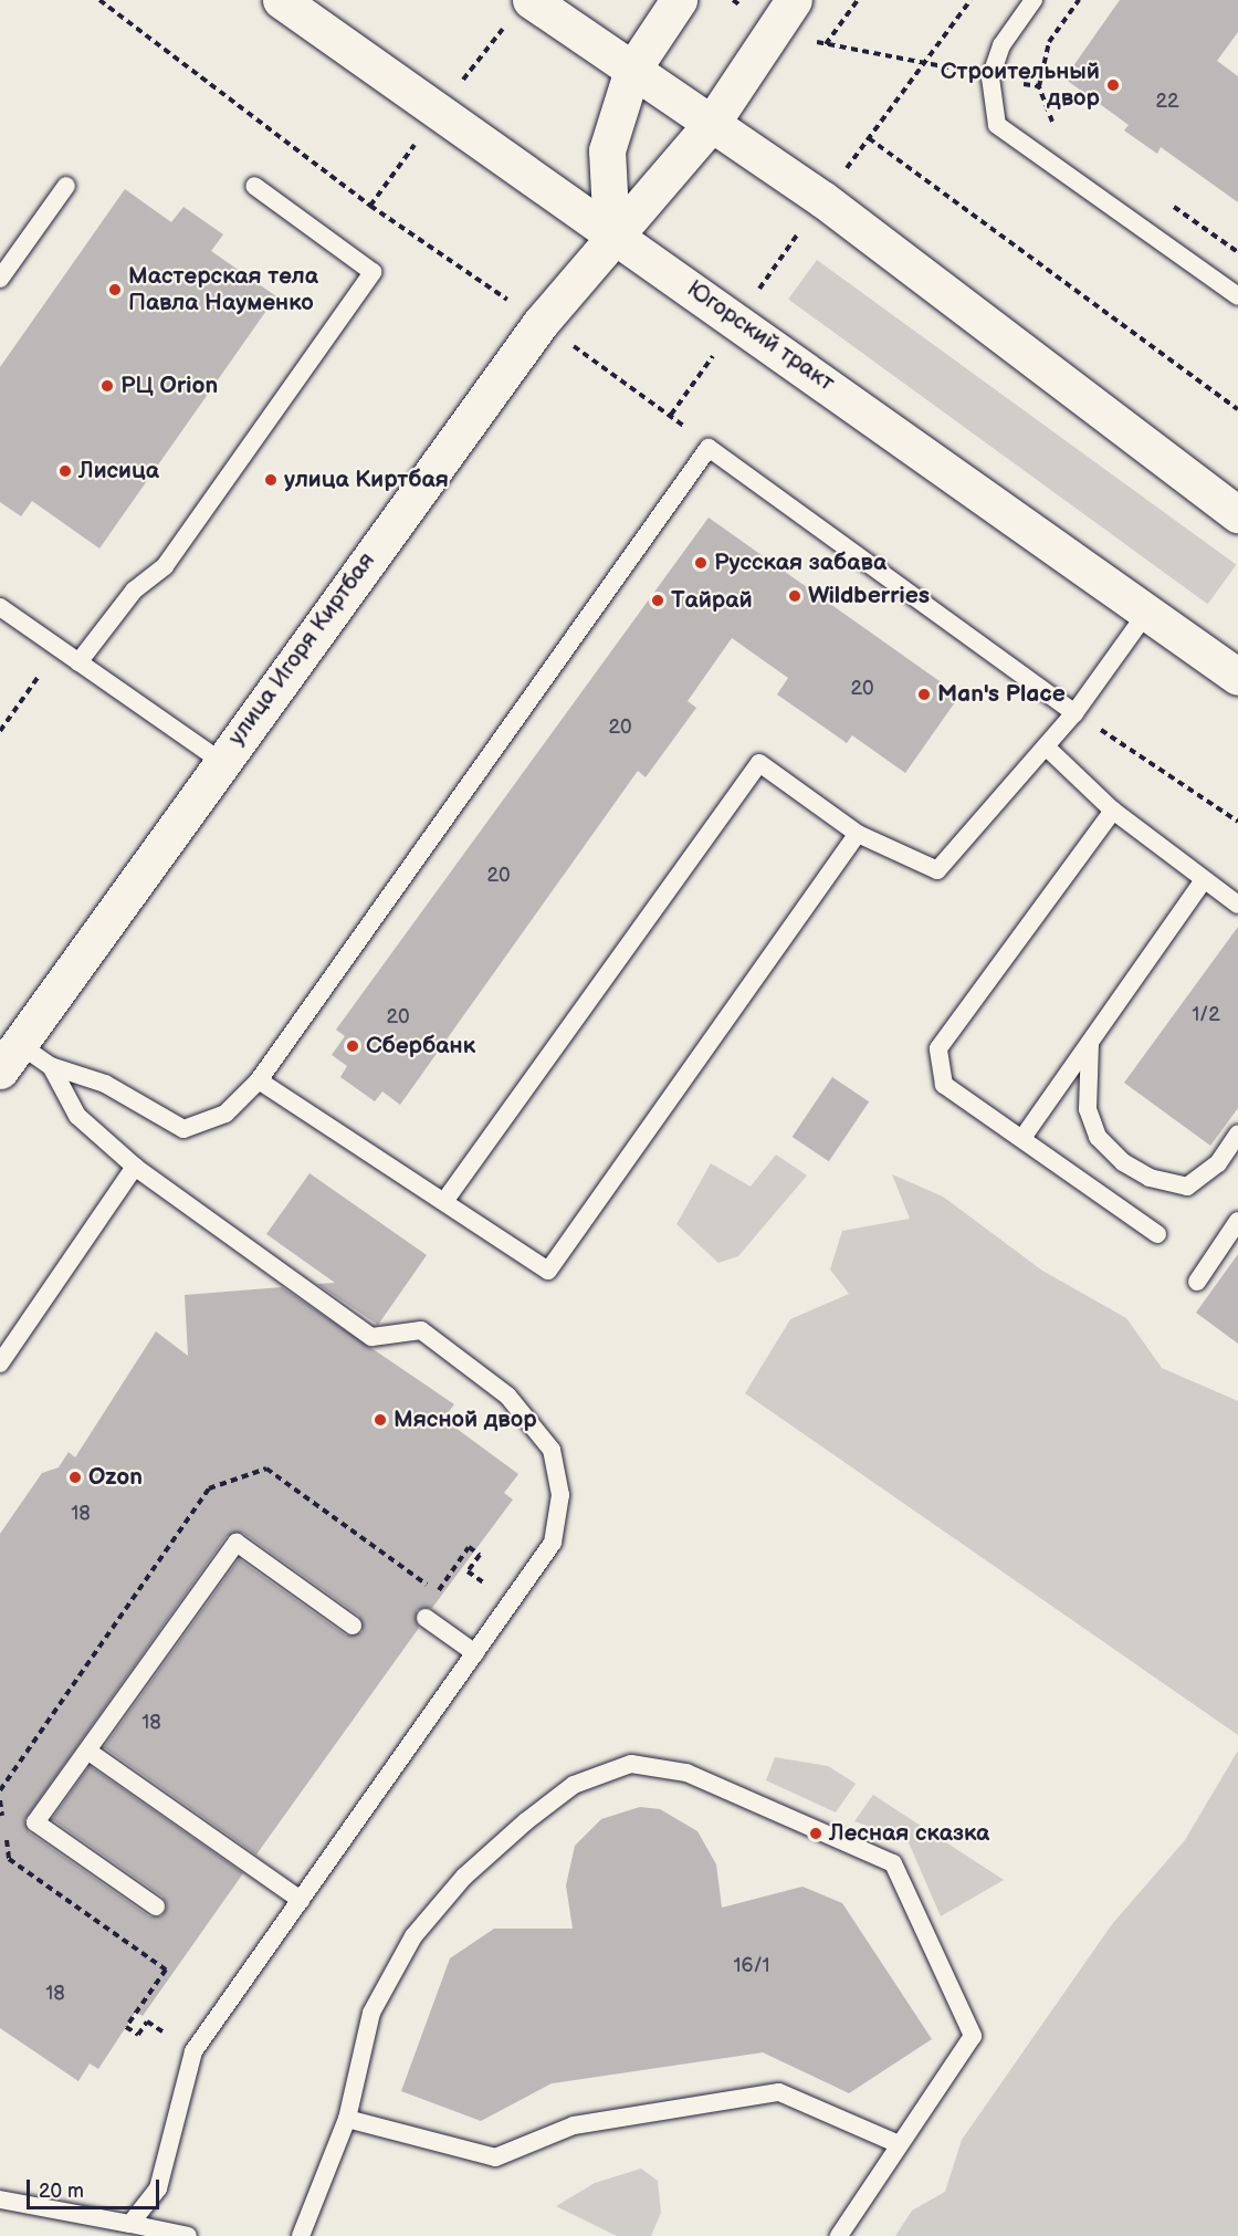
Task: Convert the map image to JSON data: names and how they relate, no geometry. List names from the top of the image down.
{
  "streets": {
    "main road": ["Югорский тракт", "улица Игоря Киртбая"]
  },
  "crossings": [
    ["Югорский тракт", "улица Игоря Киртбая"]
  ],
  "places": [
    "Строительный двор",
    "Мастерская тела Павла Науменко",
    "РЦ Orion",
    "Лисица",
    "улица Киртбая",
    "Русская забава",
    "Wildberries",
    "Тайрай",
    "Man's Place",
    "Сбербанк",
    "Мясной двор",
    "Ozon",
    "Лесная сказка"
  ],
  "house_numbers": [
    "22",
    "20",
    "20",
    "20",
    "1/2",
    "20",
    "18",
    "18",
    "16/1",
    "18"
  ],
  "scale_bar": "20 m"
}
